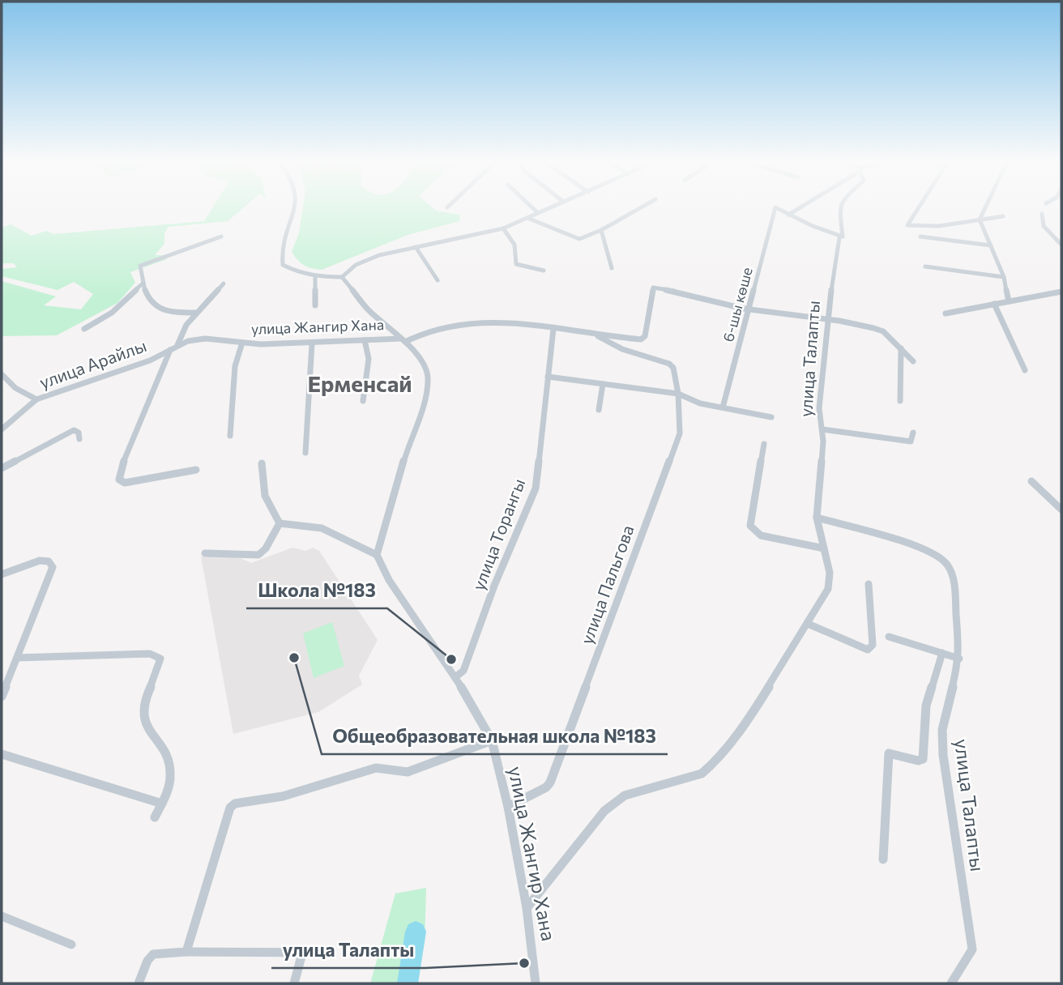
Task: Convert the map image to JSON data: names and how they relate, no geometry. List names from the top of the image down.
{
  "streets": {
    "street": [
      "6-шы көше",
      "улица Жангир Хана",
      "улица Талапты",
      "улица Арайлы",
      "улица Торангы",
      "улица Пальгова"
    ]
  },
  "crossings": [
    ["улица Жангир Хана", "улица Талапты"],
    ["улица Жангир Хана", "улица Арайлы"],
    ["улица Жангир Хана", "улица Торангы"],
    ["улица Жангир Хана", "улица Пальгова"]
  ],
  "districts": ["Ерменсай"],
  "places": ["Общеобразовательная школа №183", "Школа №183", "улица Талапты"]
}
